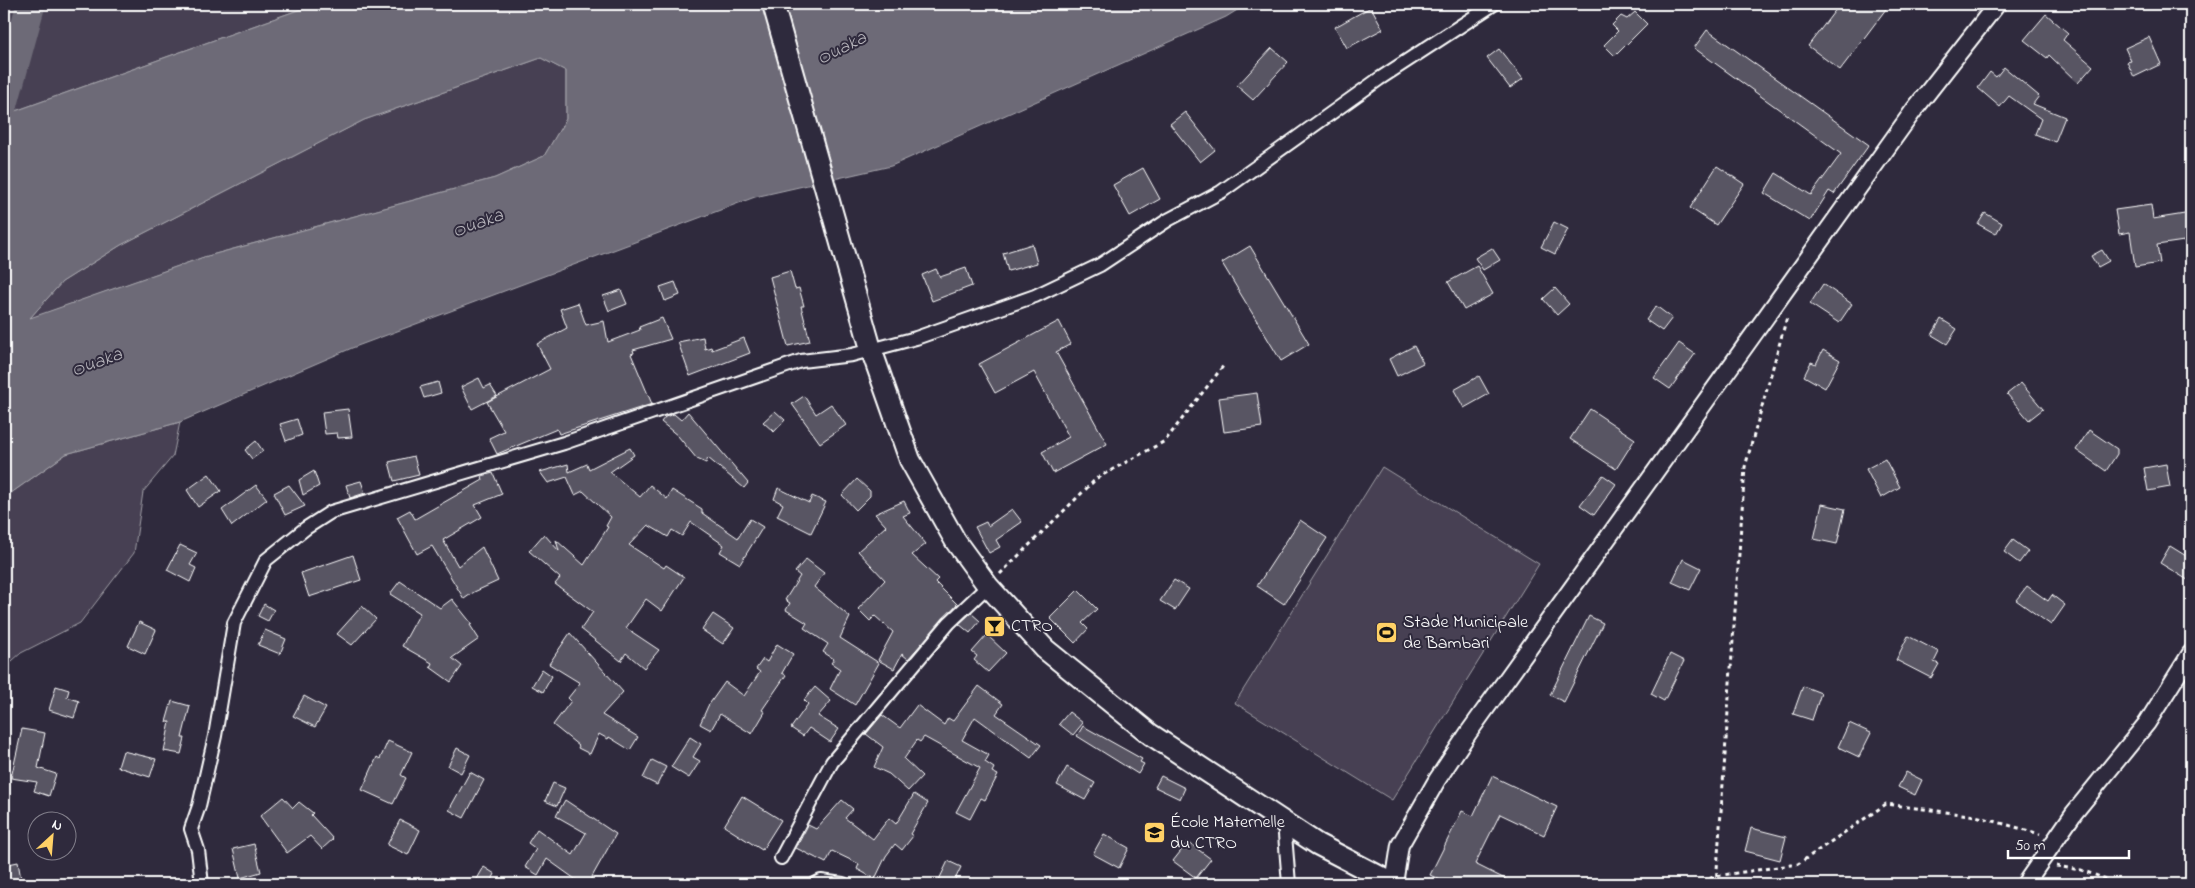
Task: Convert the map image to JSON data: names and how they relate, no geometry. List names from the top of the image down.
{
  "water": ["Ouaka"],
  "places": {
    "bar": ["CTRO"],
    "sports": ["Stade Municipale de Bambari"],
    "school or university": ["École Maternelle du CTRO"]
  },
  "scale_bar": "50 m",
  "north": "top right"
}
